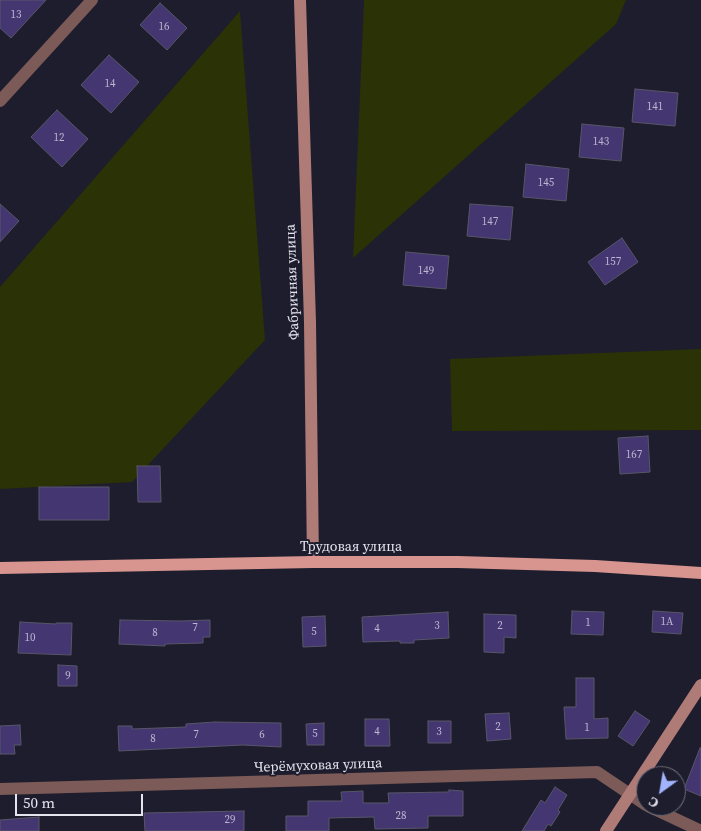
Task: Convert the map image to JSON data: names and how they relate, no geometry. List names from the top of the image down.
{
  "streets": {
    "main road": ["Трудовая улица"],
    "street": ["Фабричная улица", "Черёмуховая улица"]
  },
  "crossings": [
    ["Фабричная улица", "Трудовая улица"]
  ],
  "house_numbers": [
    "13",
    "16",
    "14",
    "141",
    "12",
    "143",
    "145",
    "147",
    "157",
    "149",
    "167",
    "1А",
    "1",
    "3",
    "2",
    "7",
    "4",
    "5",
    "8",
    "10",
    "9",
    "2",
    "1",
    "4",
    "3",
    "5",
    "7",
    "6",
    "8",
    "28",
    "29"
  ],
  "scale_bar": "50 m",
  "north": "bottom left"
}
